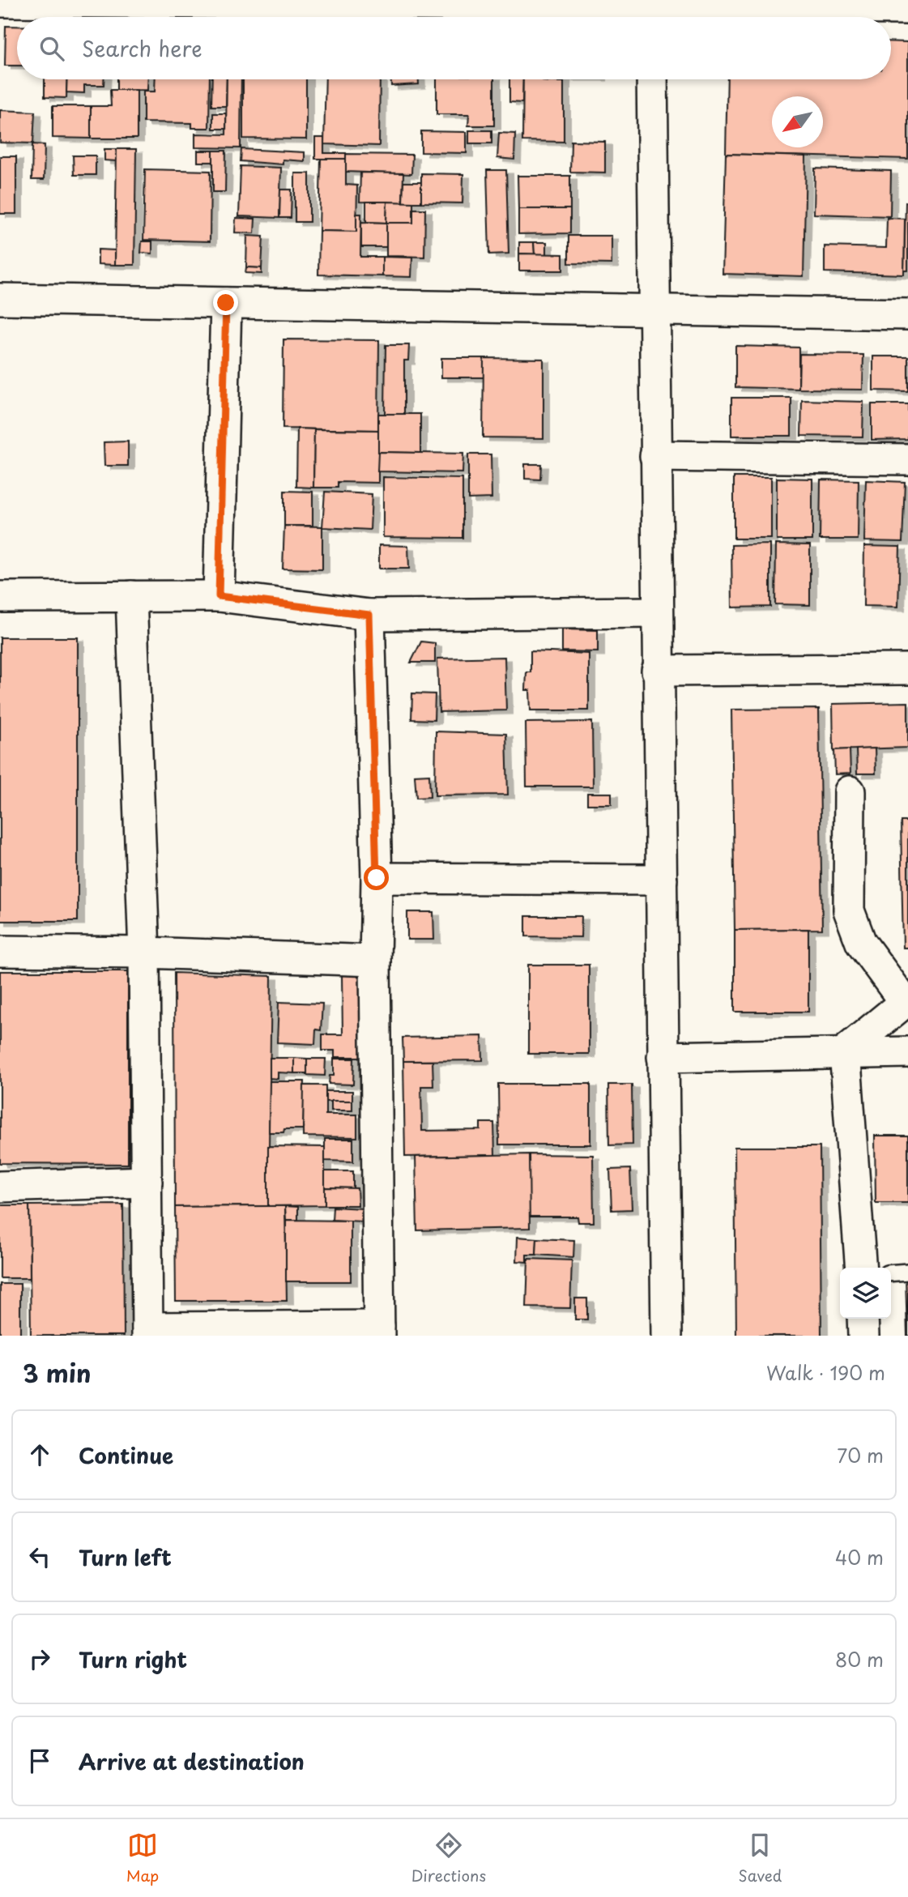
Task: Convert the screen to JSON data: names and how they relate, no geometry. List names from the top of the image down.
{
  "north": "bottom left",
  "page": {
    "search": "Search here",
    "heading": ["3 min", "Walk · 190 m"],
    "list": [
      ["Continue", "70 m"],
      ["Turn left", "40 m"],
      ["Turn right", "80 m"],
      "Arrive at destination"
    ],
    "nav": ["Map", "Directions", "Saved"]
  }
}
